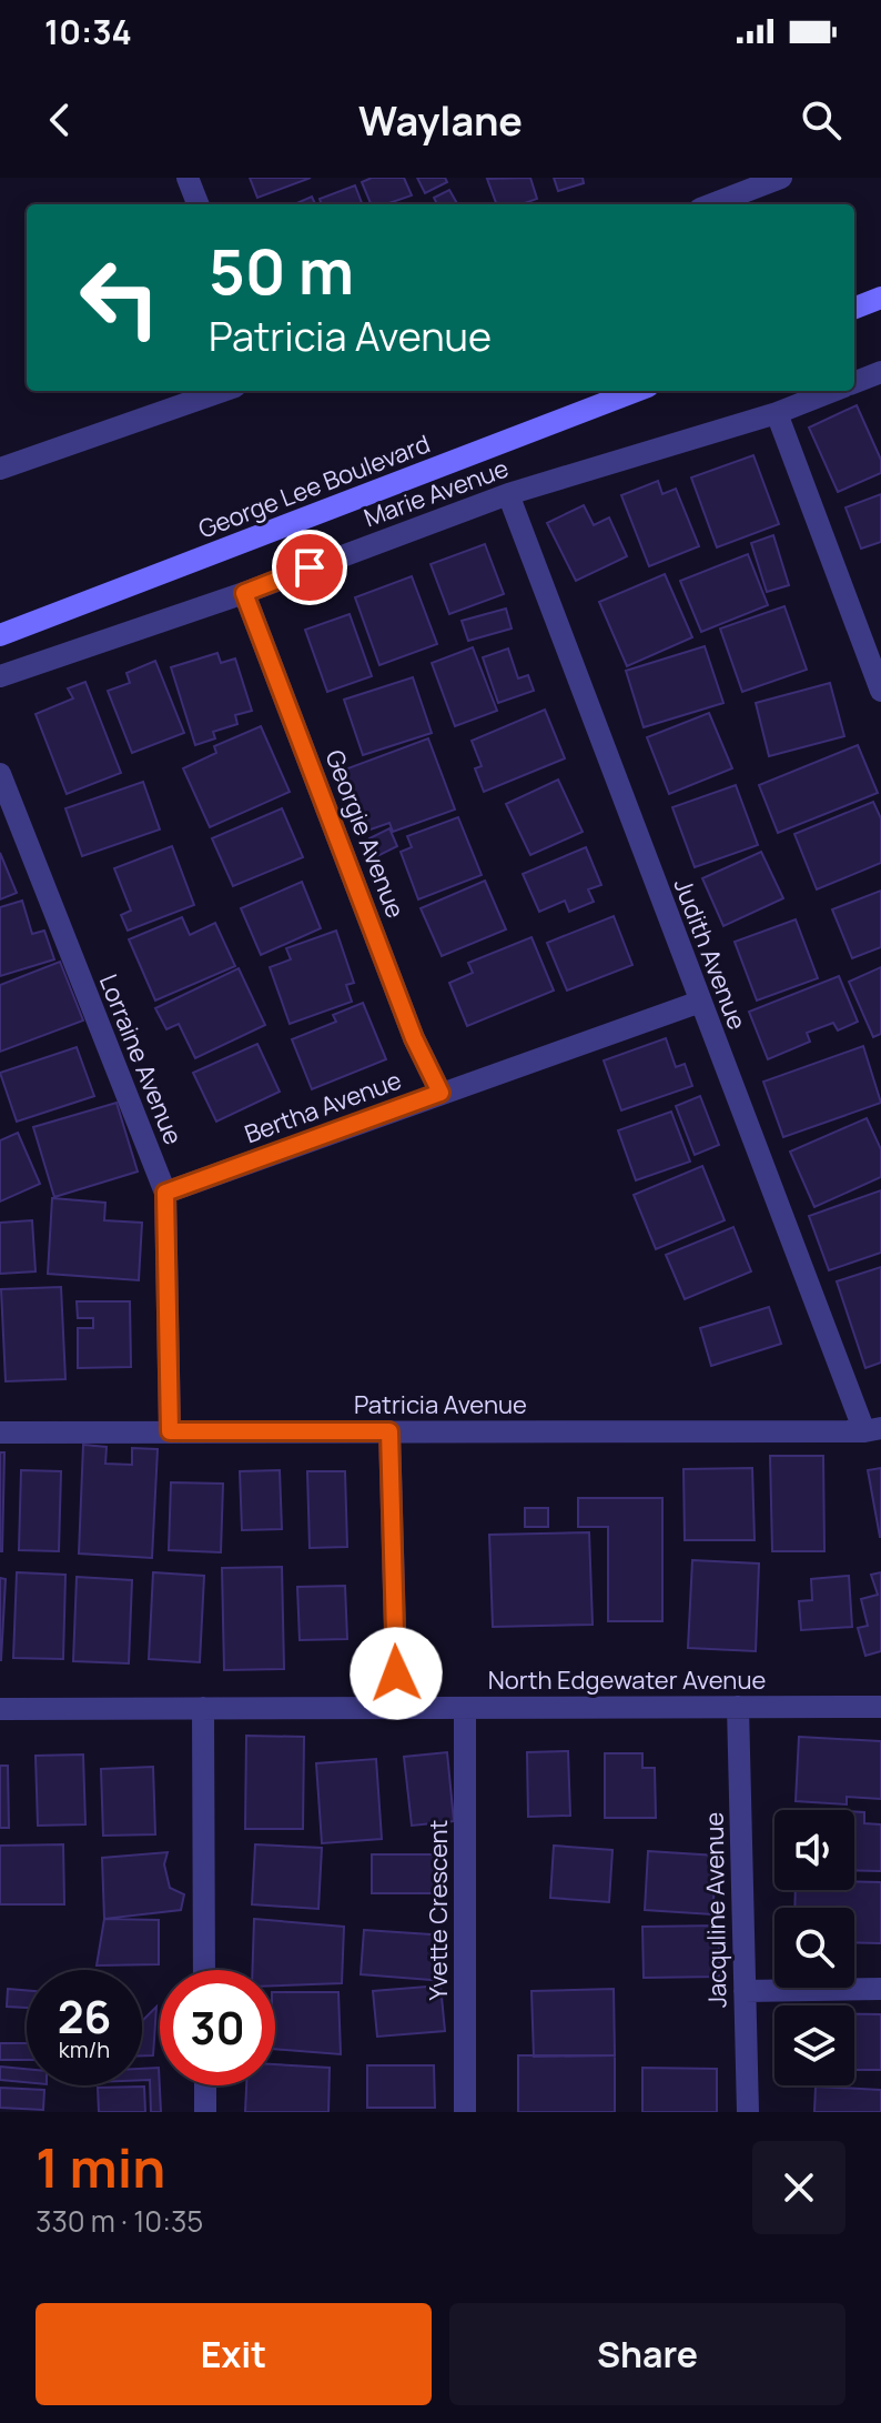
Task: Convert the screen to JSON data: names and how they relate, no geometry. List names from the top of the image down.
{
  "streets": {
    "main road": ["George Lee Boulevard"],
    "street": [
      "Marie Avenue",
      "Georgie Avenue",
      "Judith Avenue",
      "Lorraine Avenue",
      "Bertha Avenue",
      "Patricia Avenue",
      "North Edgewater Avenue",
      "Yvette Crescent",
      "Jacquline Avenue"
    ]
  },
  "crossings": [
    ["Marie Avenue", "Georgie Avenue"],
    ["Marie Avenue", "Judith Avenue"],
    ["Georgie Avenue", "Bertha Avenue"],
    ["Judith Avenue", "Bertha Avenue"],
    ["Judith Avenue", "Patricia Avenue"],
    ["Lorraine Avenue", "Bertha Avenue"],
    ["Lorraine Avenue", "Patricia Avenue"],
    ["North Edgewater Avenue", "Yvette Crescent"],
    ["North Edgewater Avenue", "Jacquline Avenue"]
  ],
  "page": {
    "status": "10:34",
    "header": "Waylane",
    "turn": ["50 m", "Patricia Avenue"],
    "speed": "26 km/h",
    "limit": "30",
    "heading": ["1 min", "330 m · 10:35"],
    "buttons": ["Exit", "Share"]
  }
}
